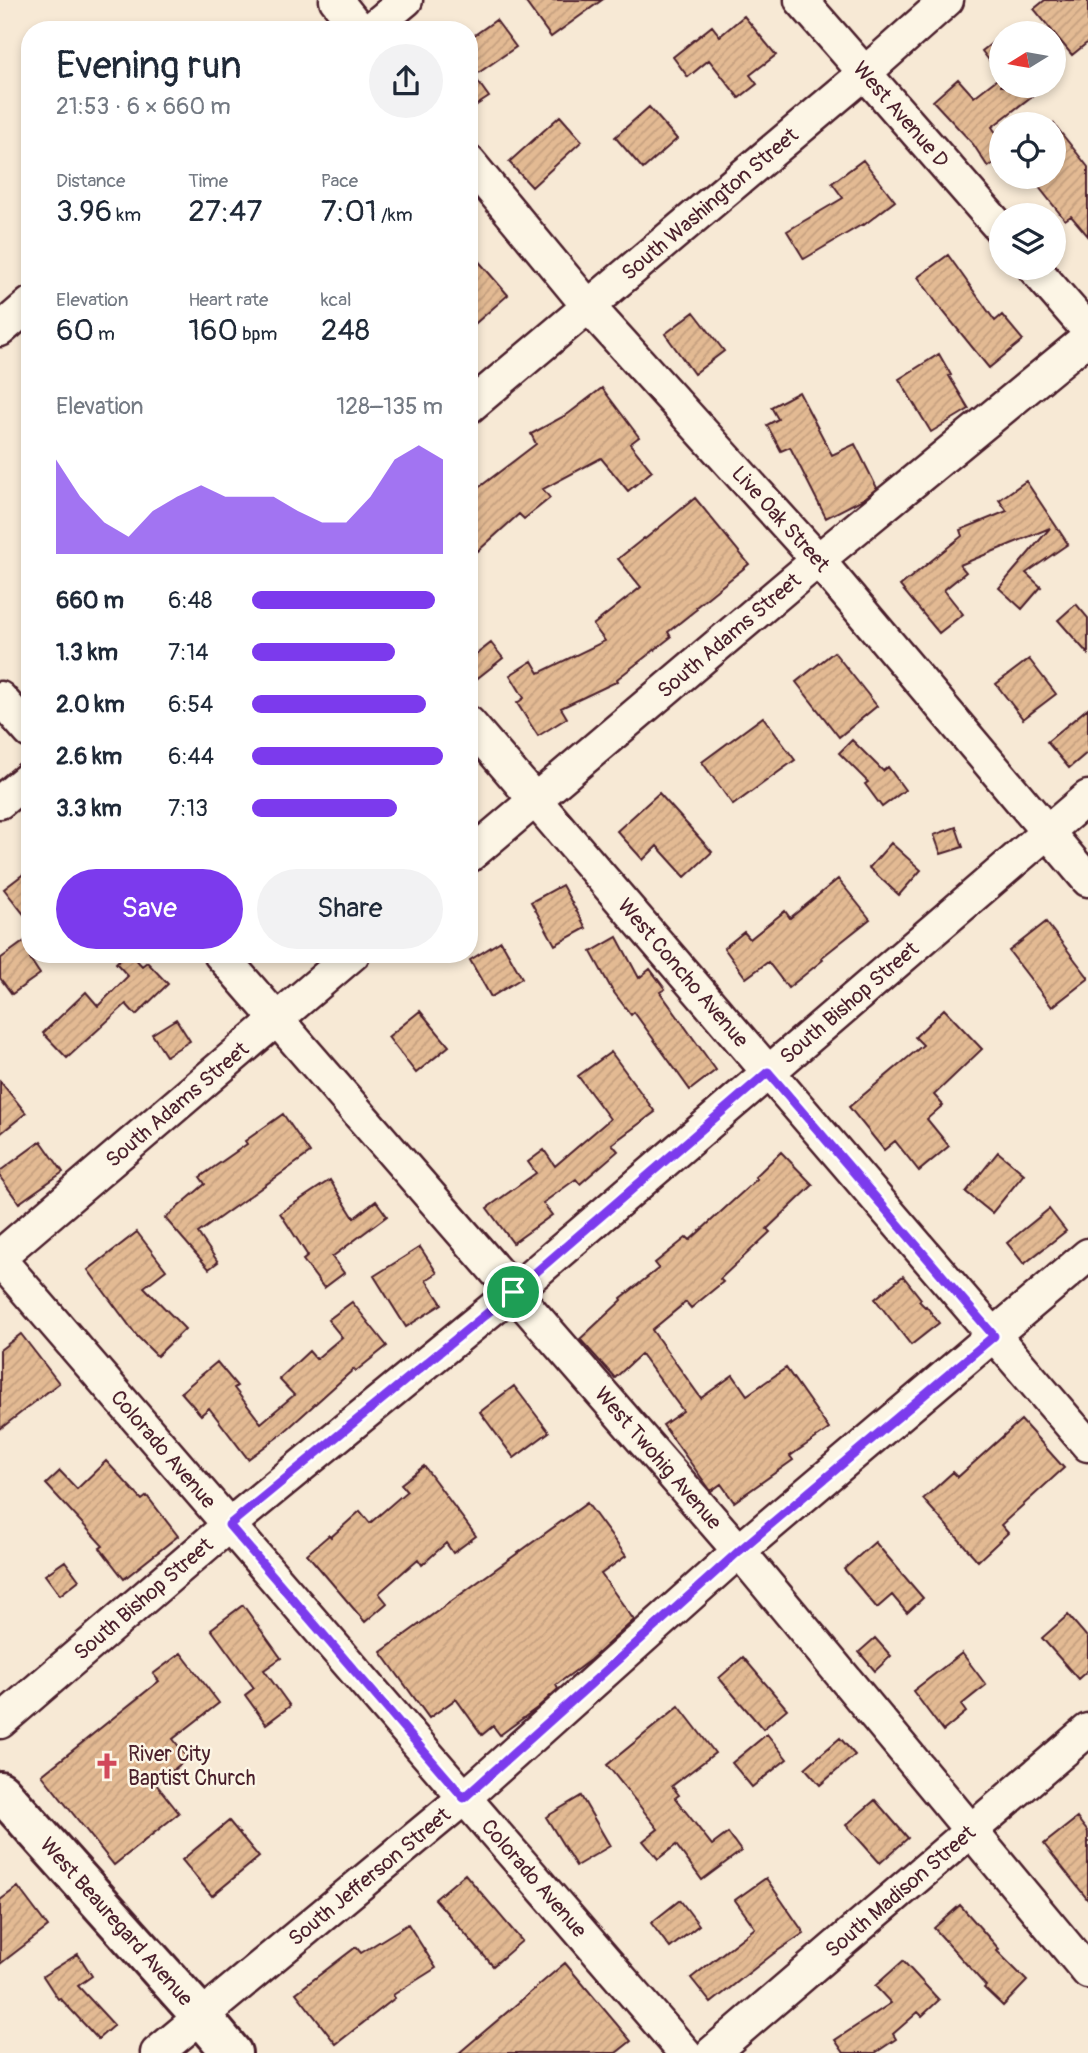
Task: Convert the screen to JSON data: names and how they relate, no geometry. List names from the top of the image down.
{
  "streets": {
    "main road": ["West Beauregard Avenue"],
    "street": [
      "West Avenue D",
      "South Washington Street",
      "Live Oak Street",
      "South Adams Street",
      "West Concho Avenue",
      "South Bishop Street",
      "Colorado Avenue",
      "West Twohig Avenue",
      "South Jefferson Street",
      "South Madison Street"
    ]
  },
  "crossings": [
    ["West Avenue D", "South Washington Street"],
    ["South Washington Street", "Live Oak Street"],
    ["Live Oak Street", "South Adams Street"],
    ["Live Oak Street", "South Bishop Street"],
    ["South Adams Street", "West Concho Avenue"],
    ["South Adams Street", "Colorado Avenue"],
    ["South Adams Street", "West Twohig Avenue"],
    ["West Concho Avenue", "South Bishop Street"],
    ["West Concho Avenue", "South Jefferson Street"],
    ["South Bishop Street", "Colorado Avenue"],
    ["South Bishop Street", "West Twohig Avenue"],
    ["Colorado Avenue", "South Jefferson Street"],
    ["West Twohig Avenue", "South Jefferson Street"],
    ["West Twohig Avenue", "South Madison Street"],
    ["South Jefferson Street", "West Beauregard Avenue"]
  ],
  "places": {
    "church": ["River City Baptist Church"]
  },
  "north": "left",
  "page": {
    "heading": ["Evening run", "21:53 · 6 × 660 m"],
    "stats": [
      ["Distance", "3.96 km"],
      ["Time", "27:47"],
      ["Pace", "7:01 /km"],
      ["Elevation", "60 m"],
      ["Heart rate", "160 bpm"],
      ["kcal", "248"]
    ],
    "chart": ["Elevation", "128–135 m"],
    "list": [
      {
        "name": "660 m",
        "note": "6:48"
      },
      {
        "name": "1.3 km",
        "note": "7:14"
      },
      {
        "name": "2.0 km",
        "note": "6:54"
      },
      {
        "name": "2.6 km",
        "note": "6:44"
      },
      {
        "name": "3.3 km",
        "note": "7:13"
      }
    ],
    "buttons": ["Save", "Share"]
  }
}
